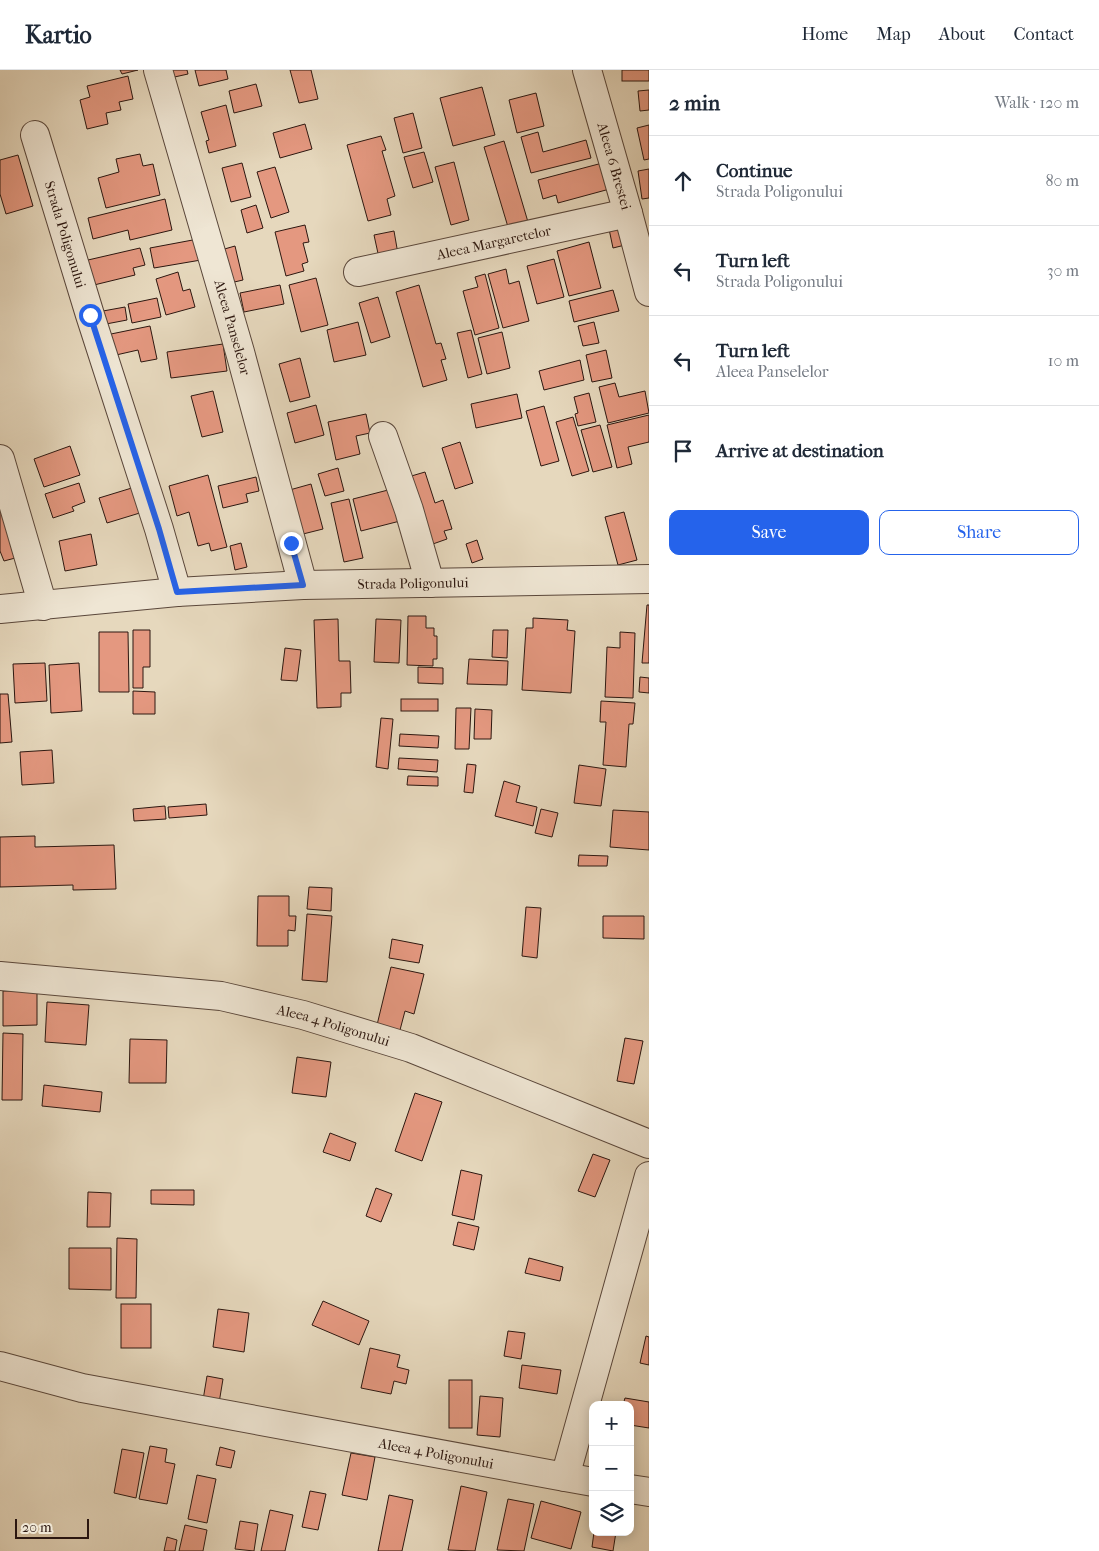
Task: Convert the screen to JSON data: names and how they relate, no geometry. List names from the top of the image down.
{
  "streets": {
    "street": [
      "Aleea 6 Brestei",
      "Strada Poligonului",
      "Aleea Margaretelor",
      "Aleea Panselelor",
      "Aleea 4 Poligonului"
    ]
  },
  "crossings": [
    ["Aleea 6 Brestei", "Aleea Margaretelor"],
    ["Strada Poligonului", "Aleea Panselelor"]
  ],
  "scale_bar": "20 m",
  "page": {
    "header": "Kartio",
    "nav": [
      "Home",
      "Map",
      "About",
      "Contact"
    ],
    "heading": ["2 min", "Walk · 120 m"],
    "list": [
      ["Continue", "Strada Poligonului", "80 m"],
      ["Turn left", "Strada Poligonului", "30 m"],
      ["Turn left", "Aleea Panselelor", "10 m"],
      "Arrive at destination"
    ],
    "buttons": ["Save", "Share"],
    "map_buttons": ["+", "−"],
    "scale": "20 m"
  }
}
